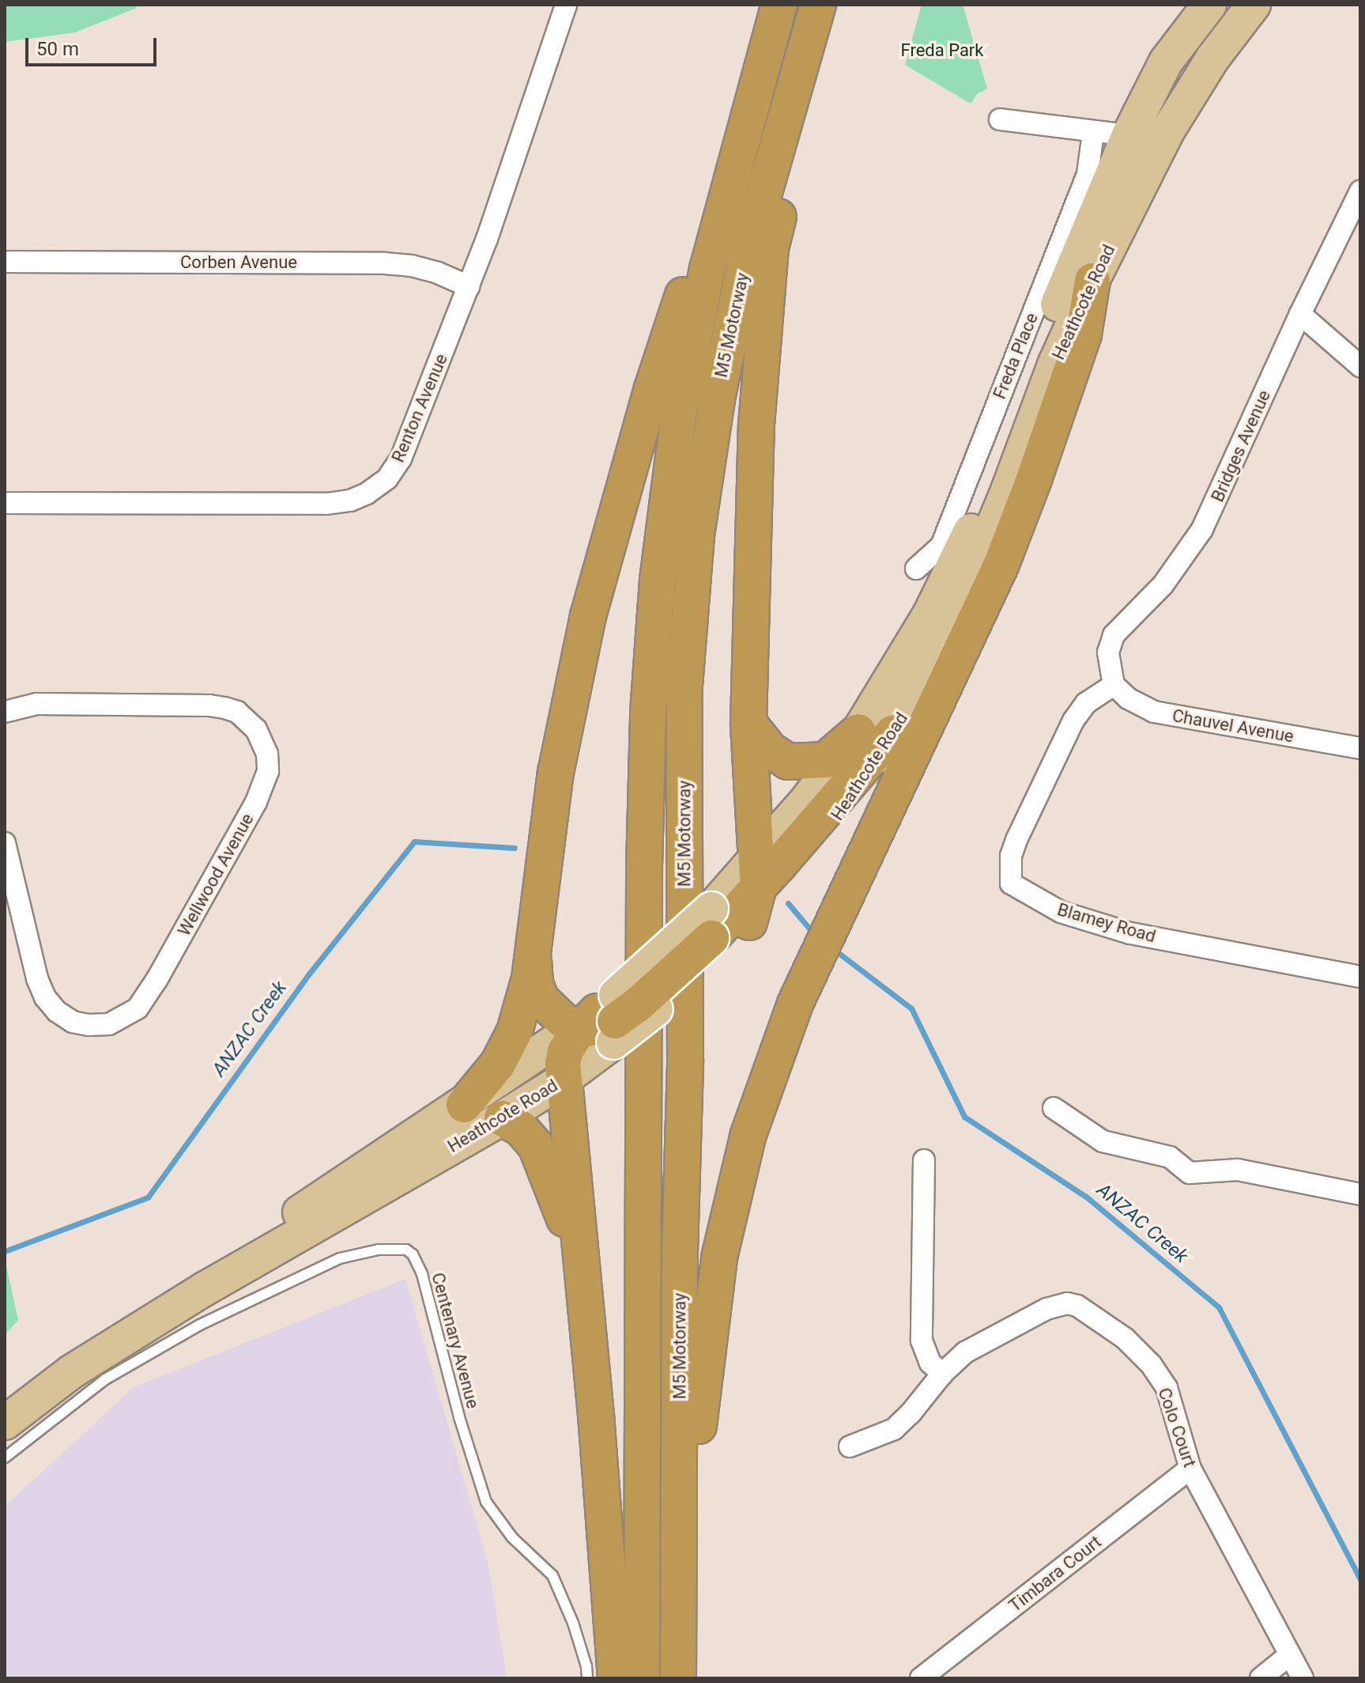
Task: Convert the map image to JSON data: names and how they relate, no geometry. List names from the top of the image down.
{
  "streets": {
    "highway": ["M5 Motorway"],
    "main road": ["Heathcote Road"],
    "street": [
      "Corben Avenue",
      "Freda Place",
      "Renton Avenue",
      "Bridges Avenue",
      "Chauvel Avenue",
      "Wellwood Avenue",
      "Blamey Road",
      "Colo Court",
      "Timbara Court"
    ],
    "lane": ["Centenary Avenue"]
  },
  "crossings": [
    ["Corben Avenue", "Renton Avenue"],
    ["Bridges Avenue", "Chauvel Avenue"],
    ["Bridges Avenue", "Blamey Road"],
    ["Chauvel Avenue", "Blamey Road"],
    ["Colo Court", "Timbara Court"]
  ],
  "water": ["ANZAC Creek"],
  "parks": ["Freda Park"],
  "scale_bar": "50 m"
}
